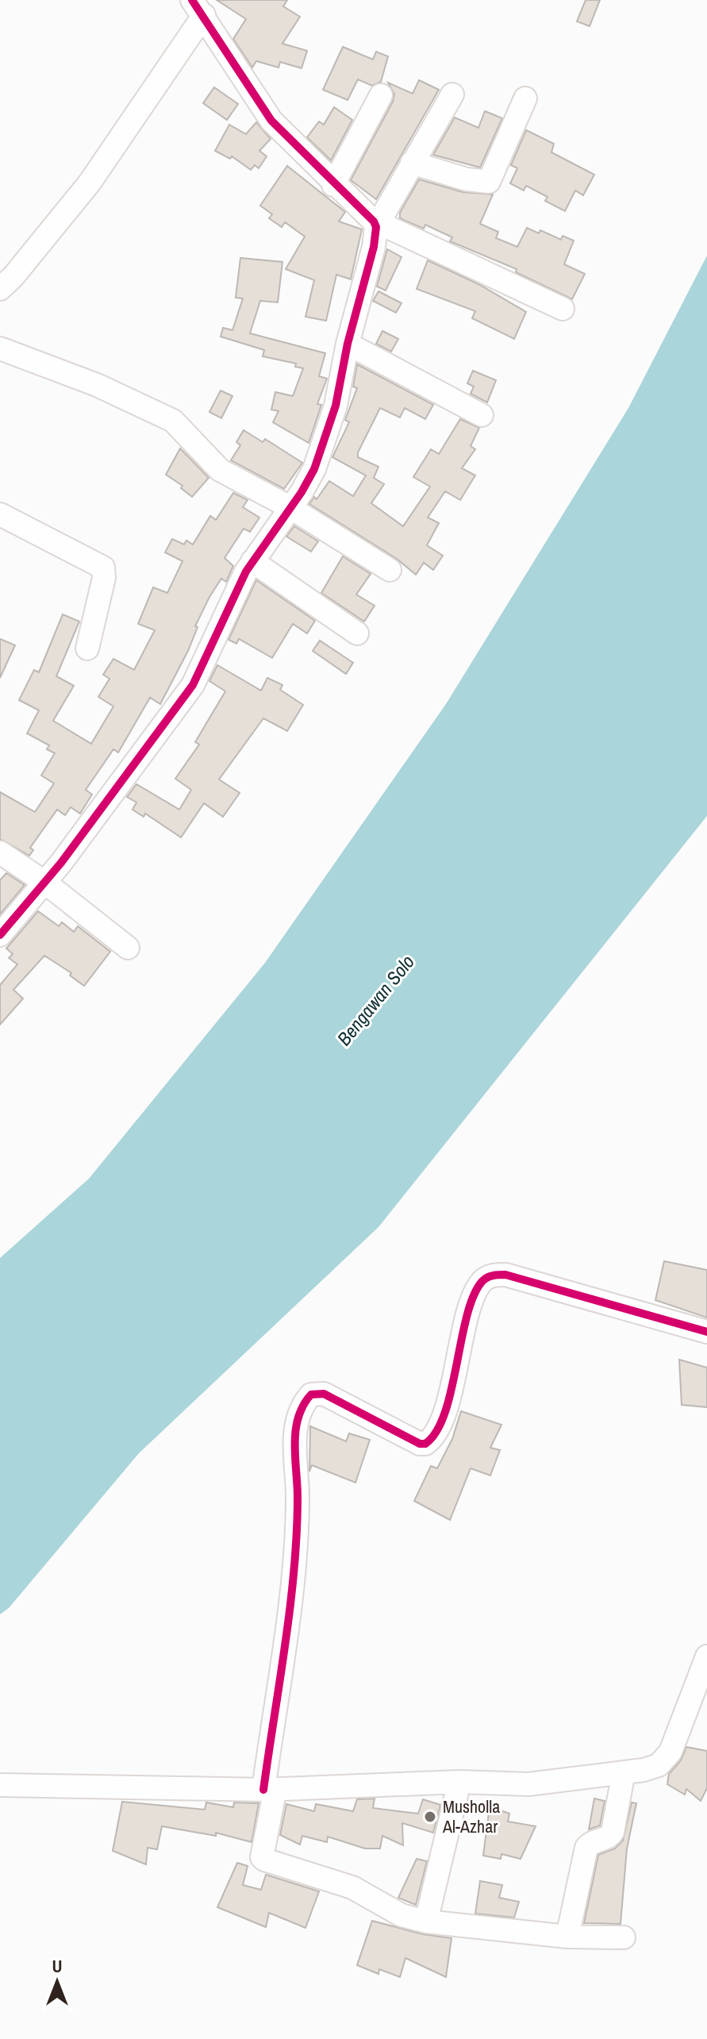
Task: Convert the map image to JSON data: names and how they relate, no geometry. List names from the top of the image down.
{
  "water": ["Bengawan Solo"],
  "places": ["Musholla Al-Azhar"],
  "north": "top"
}
